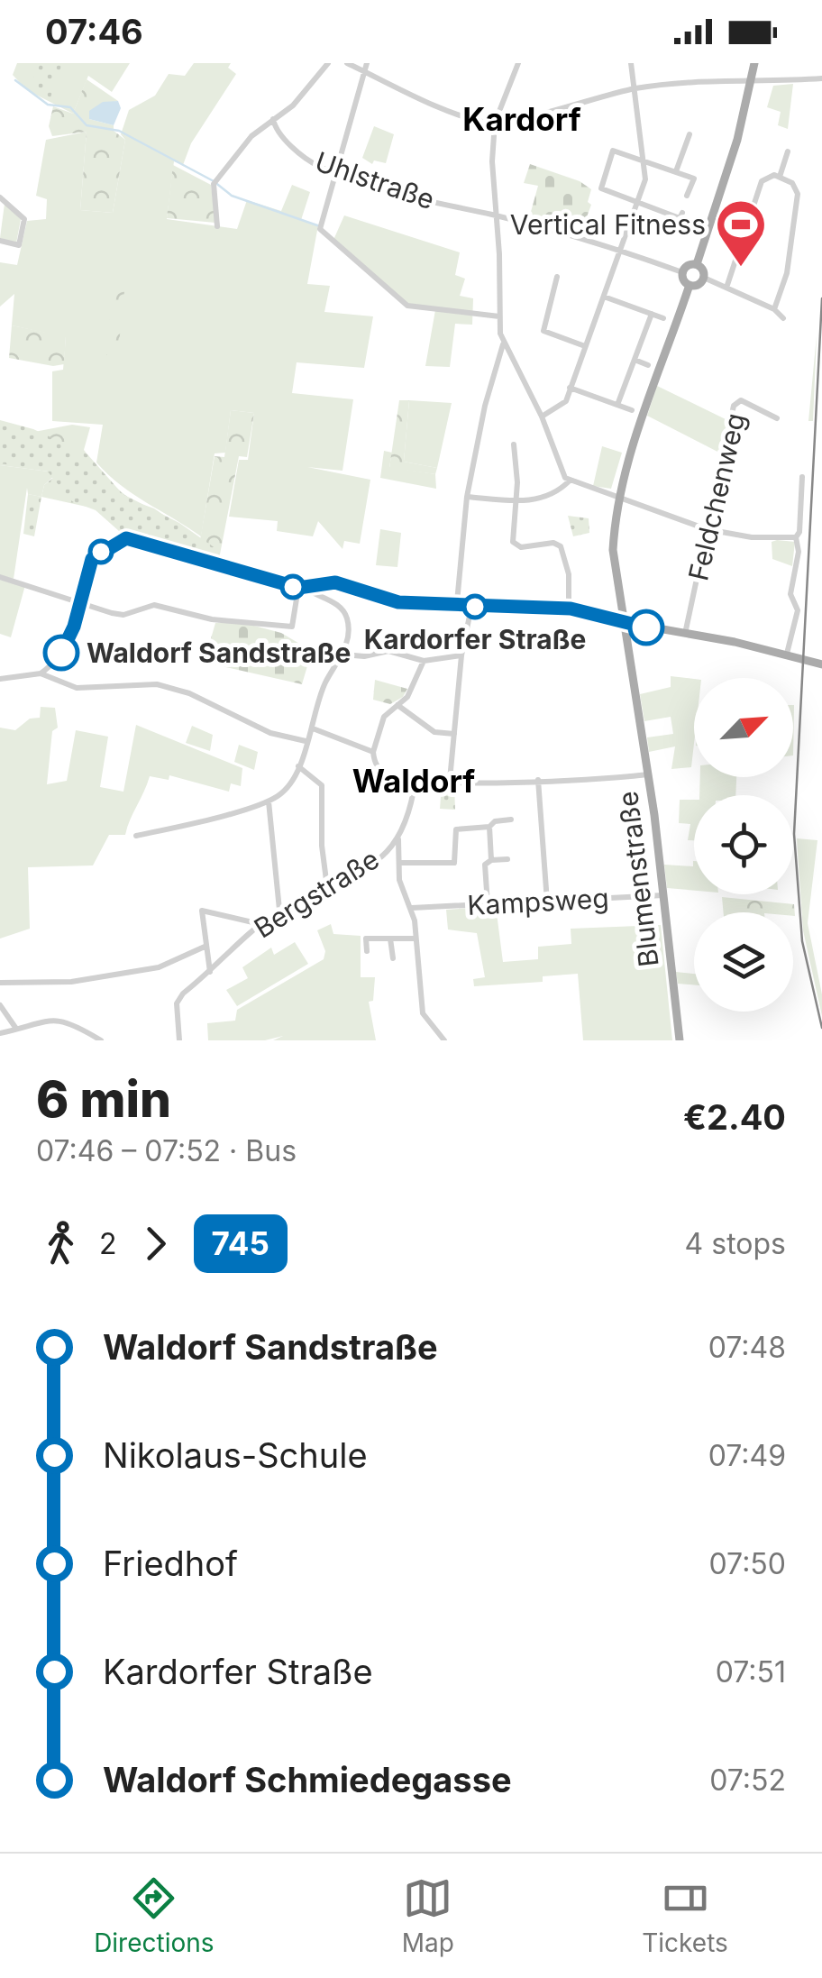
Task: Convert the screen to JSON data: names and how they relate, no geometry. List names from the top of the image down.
{
  "streets": {
    "main road": ["Blumenstraße"],
    "street": [
      "Uhlstraße",
      "Feldchenweg",
      "Bergstraße",
      "Kampsweg"
    ]
  },
  "crossings": [
    ["Uhlstraße", "Blumenstraße"],
    ["Blumenstraße", "Kampsweg"]
  ],
  "districts": ["Kardorf", "Waldorf"],
  "places": {
    "sports": ["Vertical Fitness"],
    "other": ["Kardorfer Straße", "Waldorf Sandstraße"]
  },
  "lines": ["bus line 745"],
  "north": "top right",
  "page": {
    "status": "07:46",
    "heading": ["6 min", "07:46 – 07:52 · Bus", "€2.40"],
    "legs": ["2", "745", "4 stops"],
    "list": [
      {
        "name": "Waldorf Sandstraße",
        "value": "07:48"
      },
      {
        "name": "Nikolaus-Schule",
        "value": "07:49"
      },
      {
        "name": "Friedhof",
        "value": "07:50"
      },
      {
        "name": "Kardorfer Straße",
        "value": "07:51"
      },
      {
        "name": "Waldorf Schmiedegasse",
        "value": "07:52"
      }
    ],
    "tabs": ["Directions", "Map", "Tickets"]
  }
}
